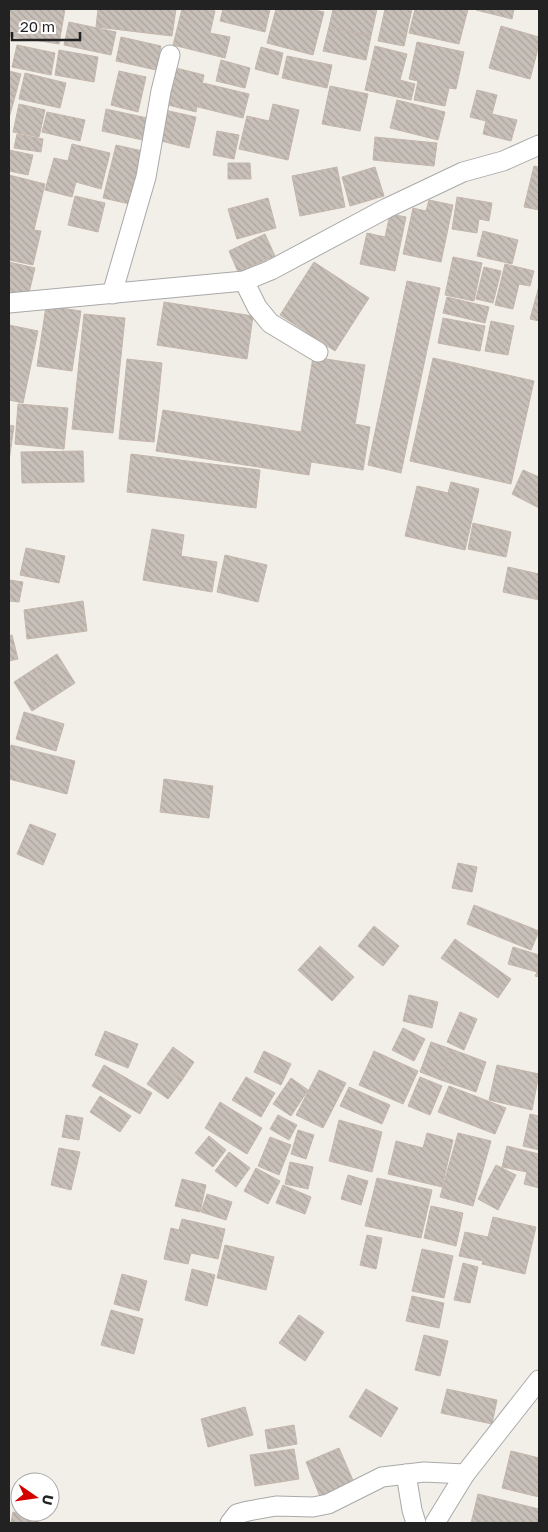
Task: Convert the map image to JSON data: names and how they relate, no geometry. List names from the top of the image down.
{
  "scale_bar": "20 m",
  "north": "right"
}
